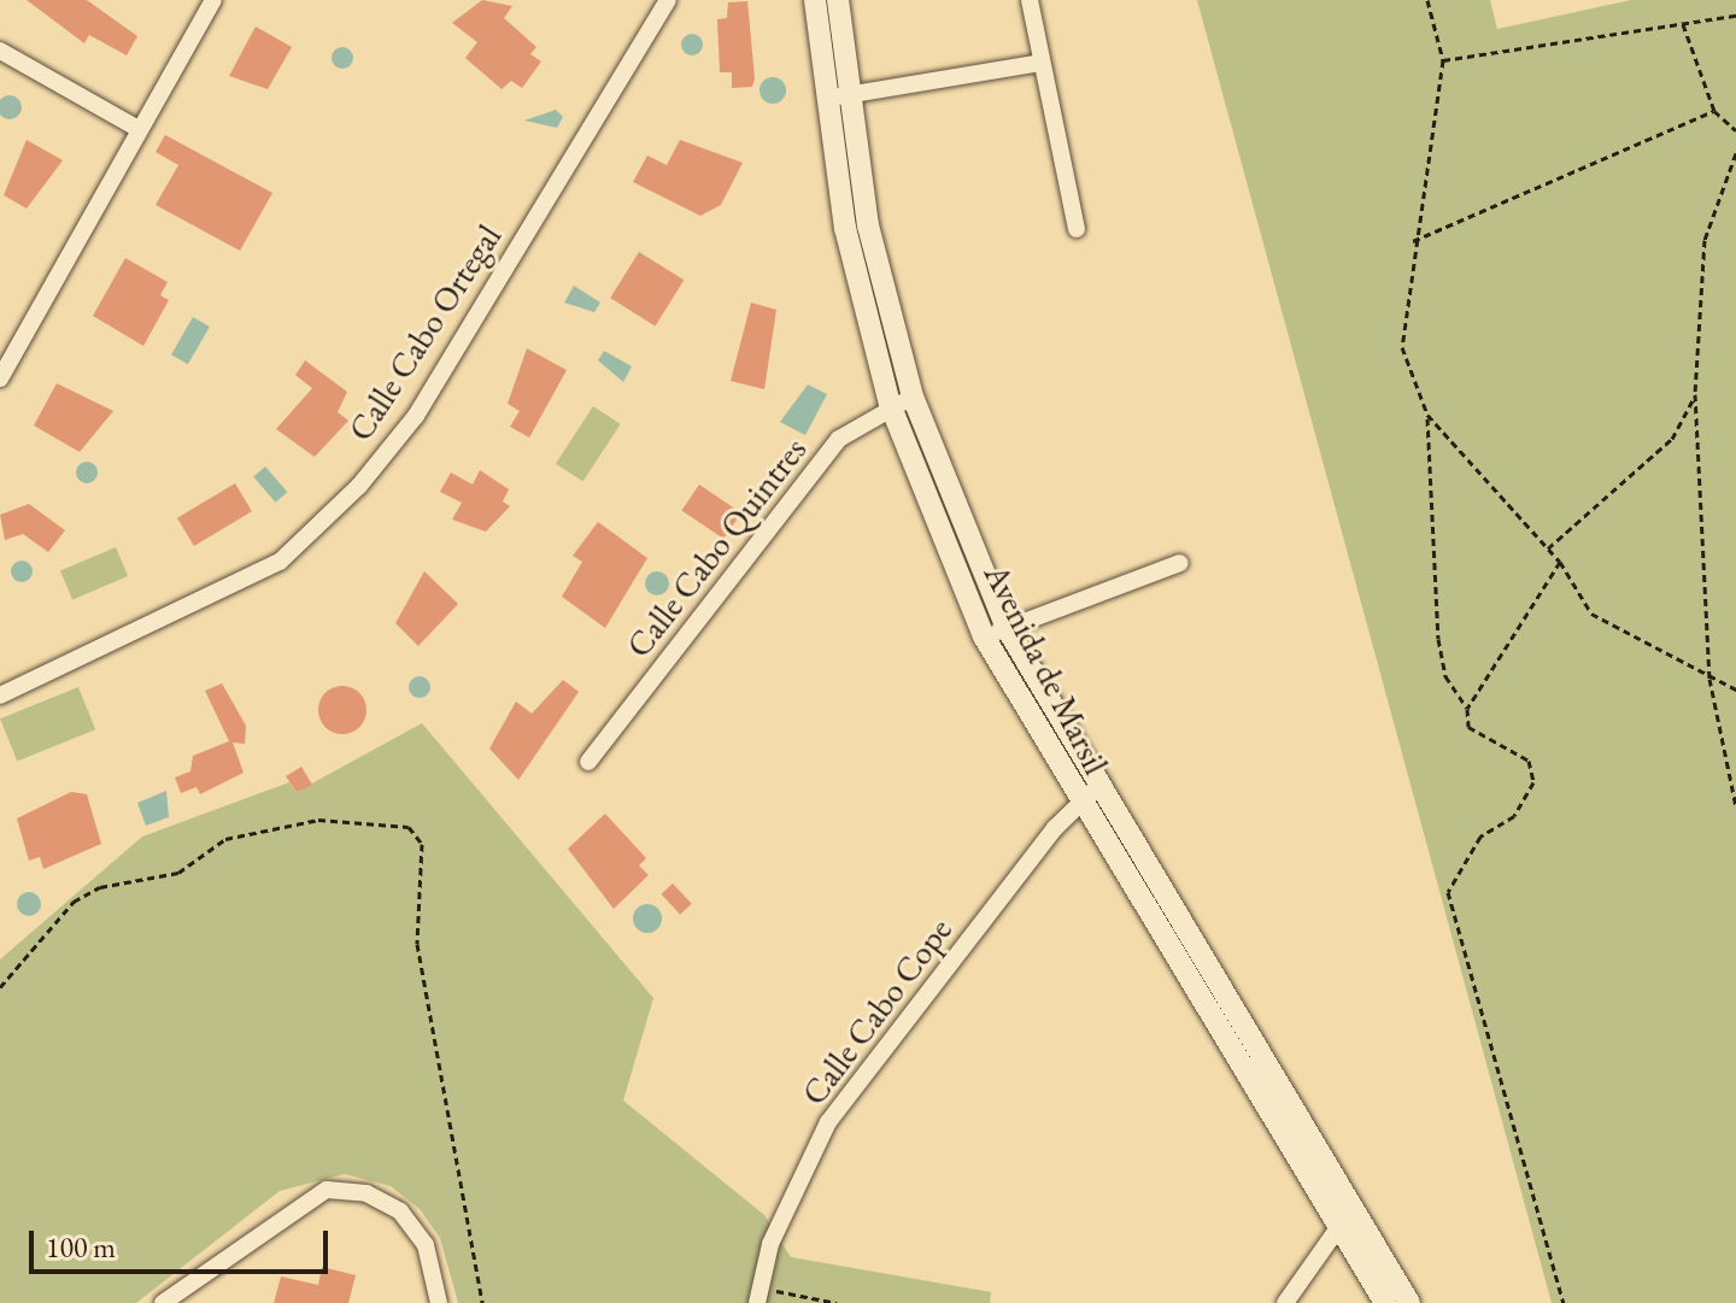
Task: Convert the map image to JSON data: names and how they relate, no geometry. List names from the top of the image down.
{
  "streets": {
    "street": [
      "Calle Cabo Ortegal",
      "Calle Cabo Quintres",
      "Avenida de Marsil",
      "Calle Cabo Cope"
    ]
  },
  "crossings": [
    ["Calle Cabo Quintres", "Avenida de Marsil"],
    ["Avenida de Marsil", "Calle Cabo Cope"]
  ],
  "scale_bar": "100 m"
}
